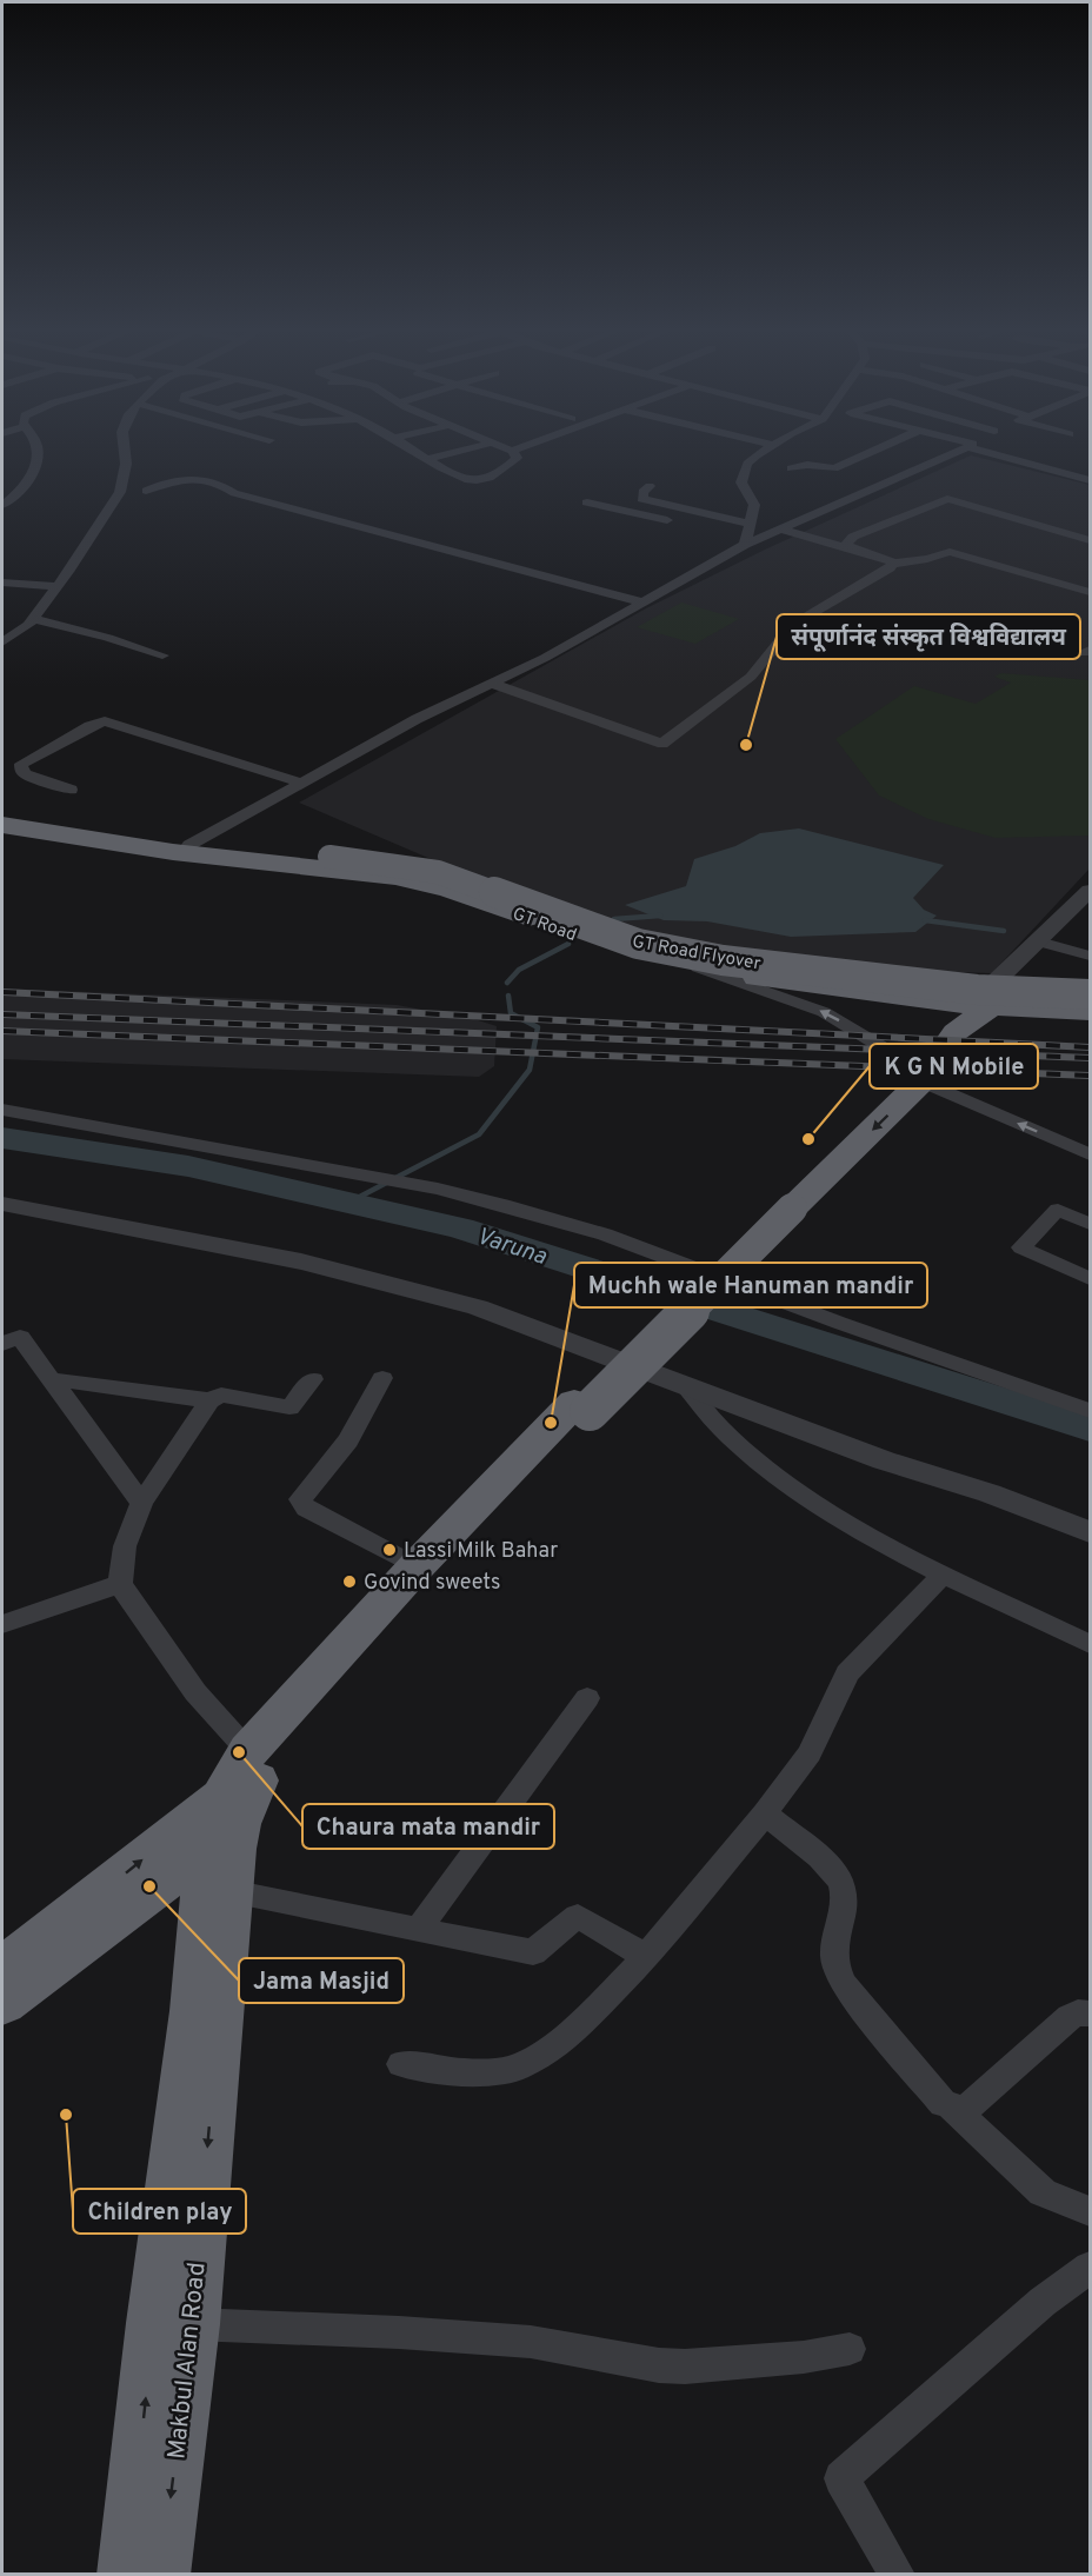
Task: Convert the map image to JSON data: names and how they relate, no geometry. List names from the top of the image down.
{
  "streets": {
    "highway": ["GT Road", "GT Road Flyover", "Makbul Alan Road"]
  },
  "crossings": [
    ["GT Road", "GT Road Flyover"],
    ["GT Road", "Makbul Alan Road"]
  ],
  "water": ["Varuna"],
  "places": [
    "संपूर्णानंद संस्कृत विश्वविद्यालय",
    "K G N Mobile",
    "Muchh wale Hanuman mandir",
    "Lassi Milk Bahar",
    "Govind sweets",
    "Chaura mata mandir",
    "Jama Masjid",
    "Children play"
  ]
}
